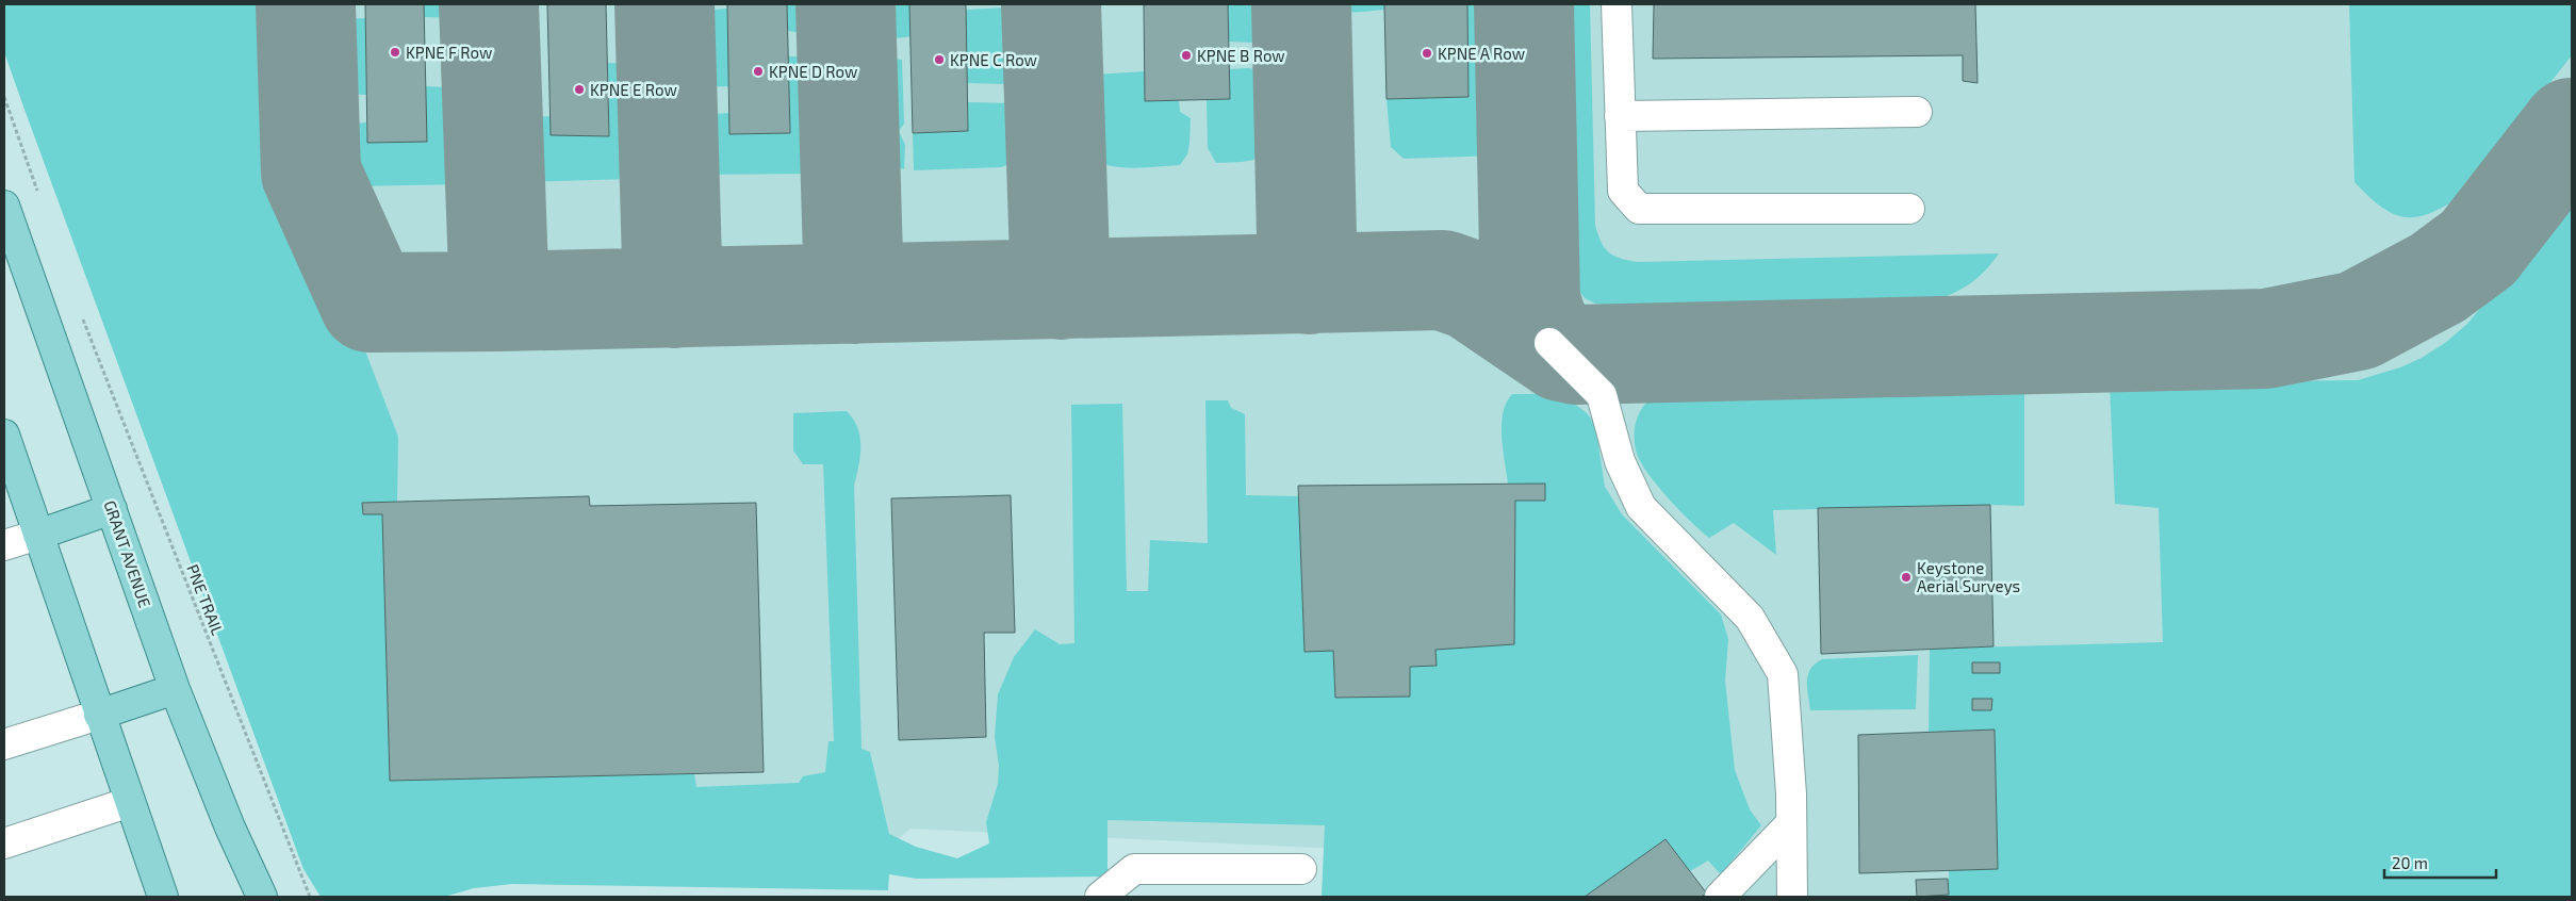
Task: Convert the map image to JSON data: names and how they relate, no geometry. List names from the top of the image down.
{
  "streets": {
    "main road": ["GRANT AVENUE"],
    "path": ["PNE TRAIL"]
  },
  "places": [
    "KPNE F Row",
    "KPNE A Row",
    "KPNE B Row",
    "KPNE C Row",
    "KPNE D Row",
    "KPNE E Row",
    "Keystone Aerial Surveys"
  ],
  "scale_bar": "20 m"
}
